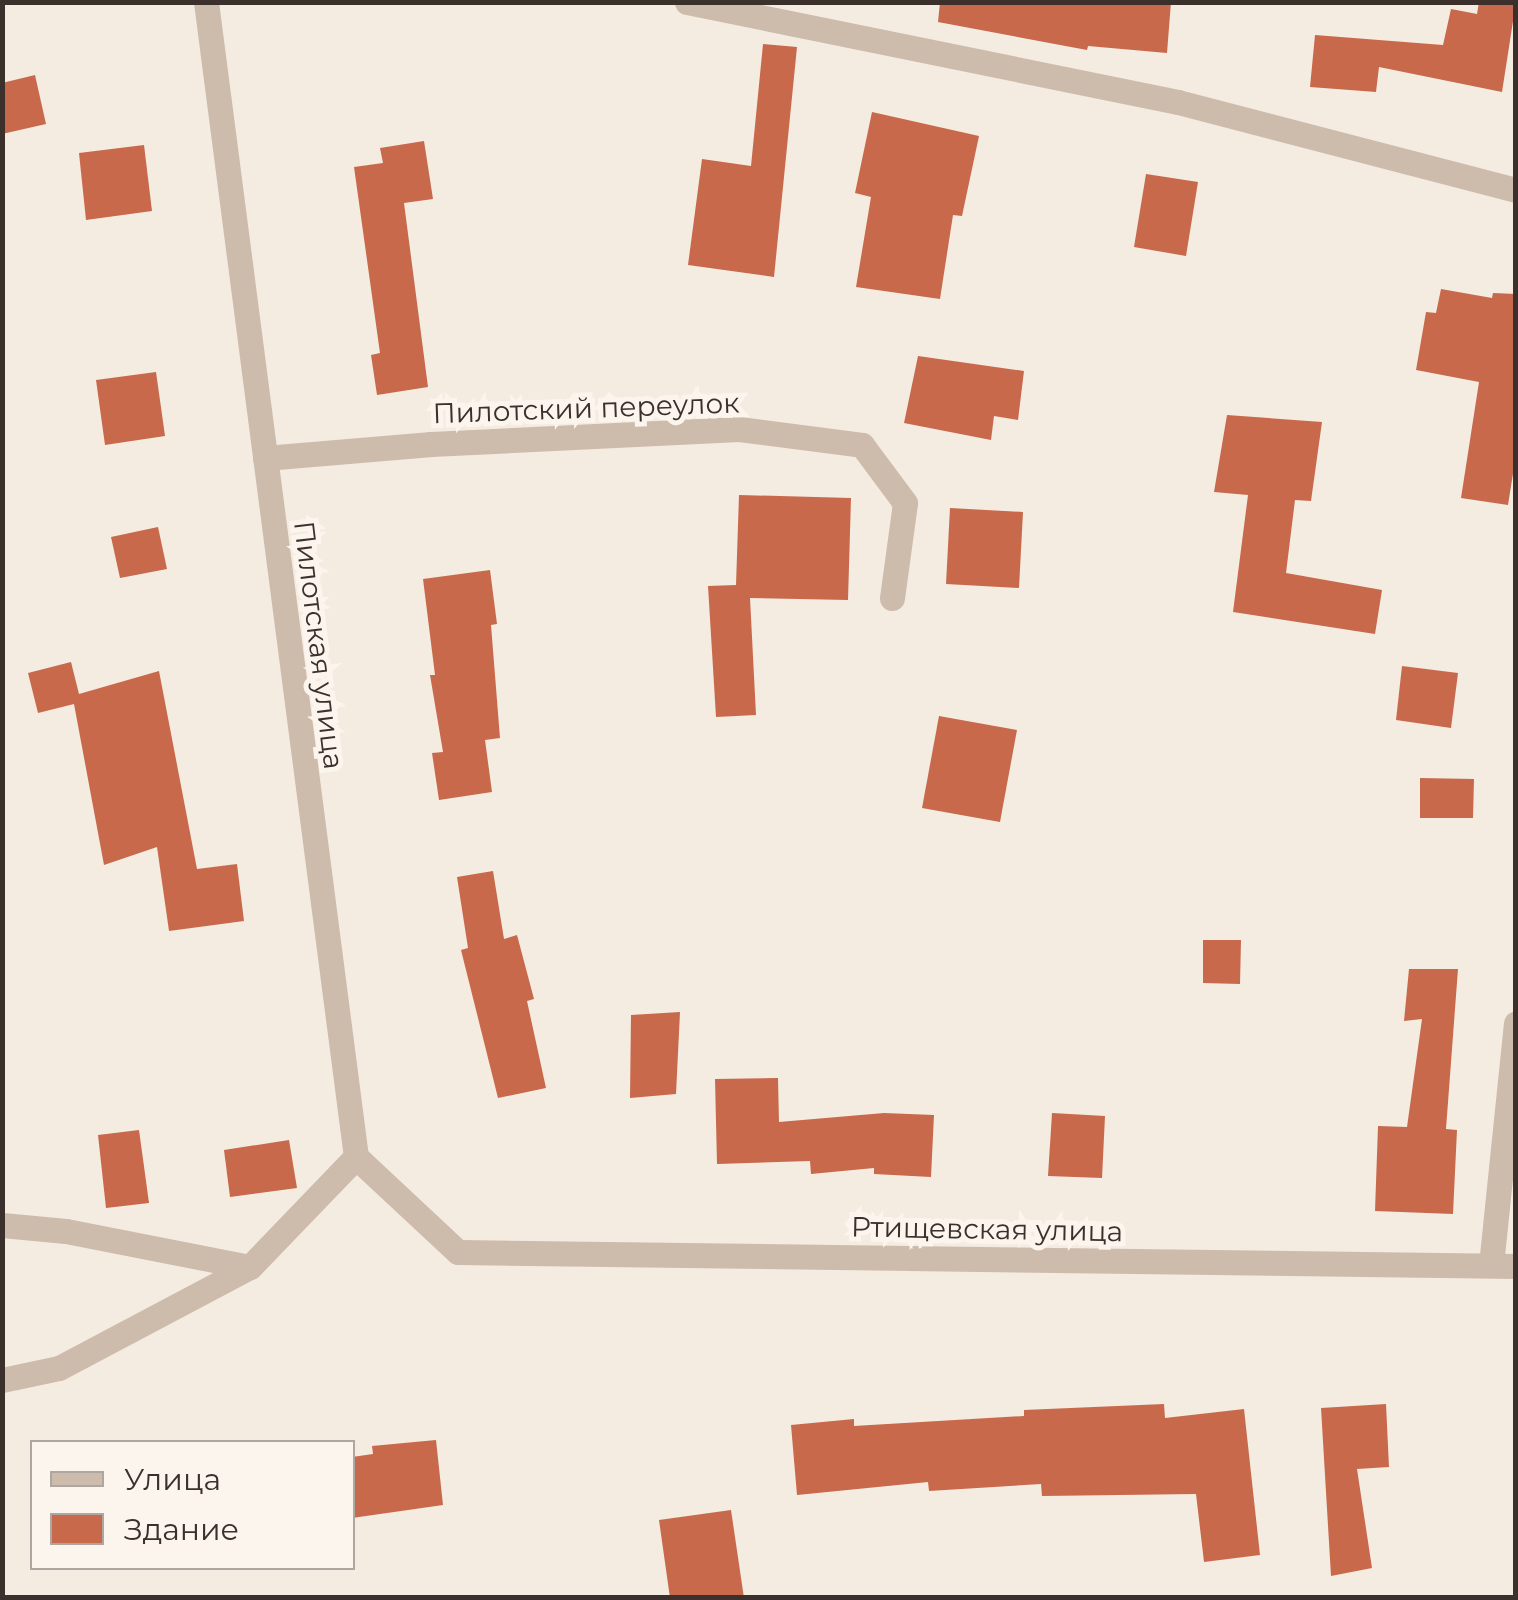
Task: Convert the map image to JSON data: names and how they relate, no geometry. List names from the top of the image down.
{
  "streets": {
    "street": ["Пилотский переулок", "Пилотская улица", "Ртищевская улица"]
  },
  "crossings": [
    ["Пилотский переулок", "Пилотская улица"],
    ["Пилотская улица", "Ртищевская улица"]
  ],
  "legend": ["Улица", "Здание"]
}
